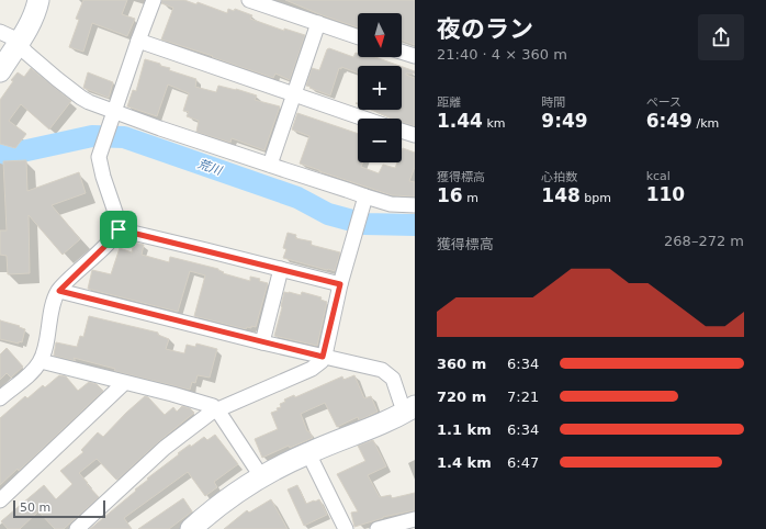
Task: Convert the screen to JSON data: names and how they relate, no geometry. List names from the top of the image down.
{
  "water": ["荒川"],
  "scale_bar": "50 m",
  "north": "bottom",
  "page": {
    "heading": ["夜のラン", "21:40 · 4 × 360 m"],
    "map_buttons": ["+", "−"],
    "stats": [
      ["距離", "1.44 km"],
      ["時間", "9:49"],
      ["ペース", "6:49 /km"],
      ["獲得標高", "16 m"],
      ["心拍数", "148 bpm"],
      ["kcal", "110"]
    ],
    "chart": ["獲得標高", "268–272 m"],
    "list": [
      {
        "name": "360 m",
        "note": "6:34"
      },
      {
        "name": "720 m",
        "note": "7:21"
      },
      {
        "name": "1.1 km",
        "note": "6:34"
      },
      {
        "name": "1.4 km",
        "note": "6:47"
      }
    ],
    "scale": "50 m"
  }
}
